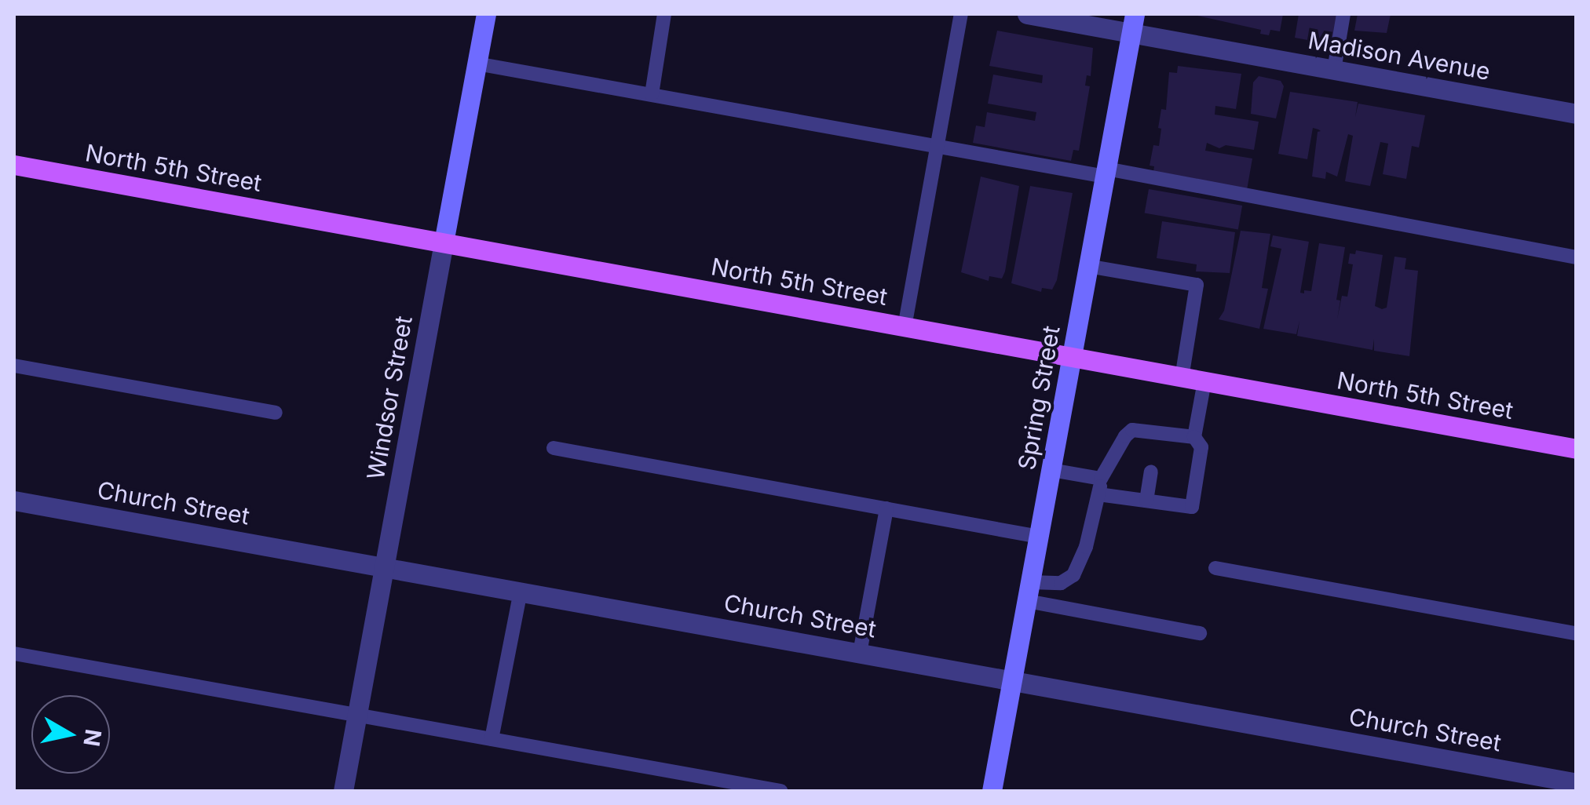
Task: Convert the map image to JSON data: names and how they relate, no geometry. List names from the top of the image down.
{
  "streets": {
    "main road": ["North 5th Street", "Windsor Street", "Spring Street"],
    "street": ["Madison Avenue", "Church Street"]
  },
  "crossings": [
    ["Madison Avenue", "Spring Street"],
    ["North 5th Street", "Windsor Street"],
    ["North 5th Street", "Spring Street"],
    ["Windsor Street", "Church Street"],
    ["Spring Street", "Church Street"]
  ],
  "north": "right"
}
